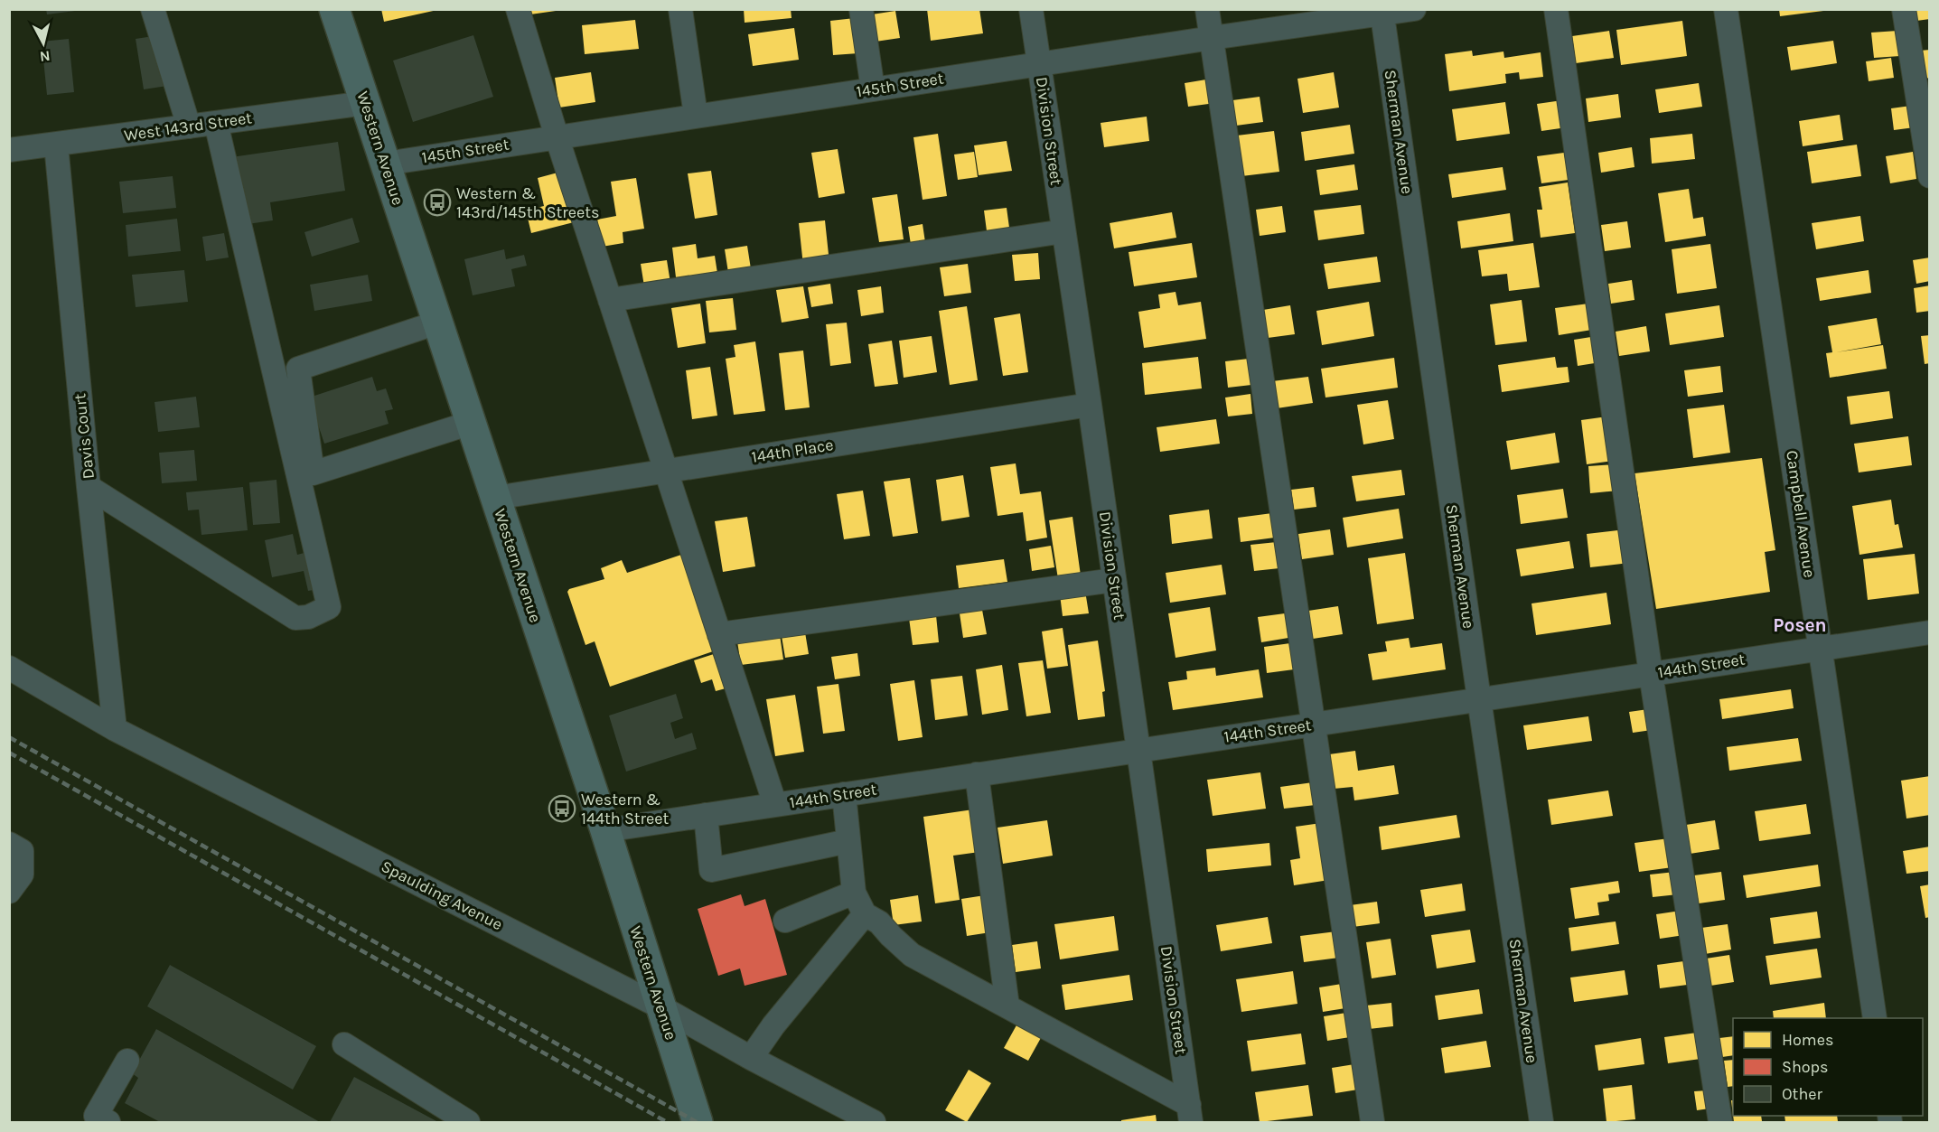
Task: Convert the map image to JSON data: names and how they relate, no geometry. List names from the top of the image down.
{
  "streets": {
    "main road": ["Western Avenue"],
    "street": [
      "145th Street",
      "West 143rd Street",
      "Division Street",
      "Sherman Avenue",
      "Davis Court",
      "144th Place",
      "Campbell Avenue",
      "144th Street",
      "Spaulding Avenue"
    ]
  },
  "crossings": [
    ["145th Street", "Division Street"],
    ["145th Street", "Sherman Avenue"],
    ["145th Street", "Western Avenue"],
    ["West 143rd Street", "Western Avenue"],
    ["West 143rd Street", "Davis Court"],
    ["Division Street", "144th Place"],
    ["Division Street", "144th Street"],
    ["Sherman Avenue", "144th Street"],
    ["Western Avenue", "144th Place"],
    ["Western Avenue", "144th Street"],
    ["Western Avenue", "Spaulding Avenue"],
    ["Davis Court", "Spaulding Avenue"],
    ["Campbell Avenue", "144th Street"]
  ],
  "districts": ["Posen"],
  "places": {
    "bus stop": ["Western & 143rd/145th Streets", "Western & 144th Street"]
  },
  "legend": ["Homes", "Shops", "Other"],
  "north": "bottom"
}
